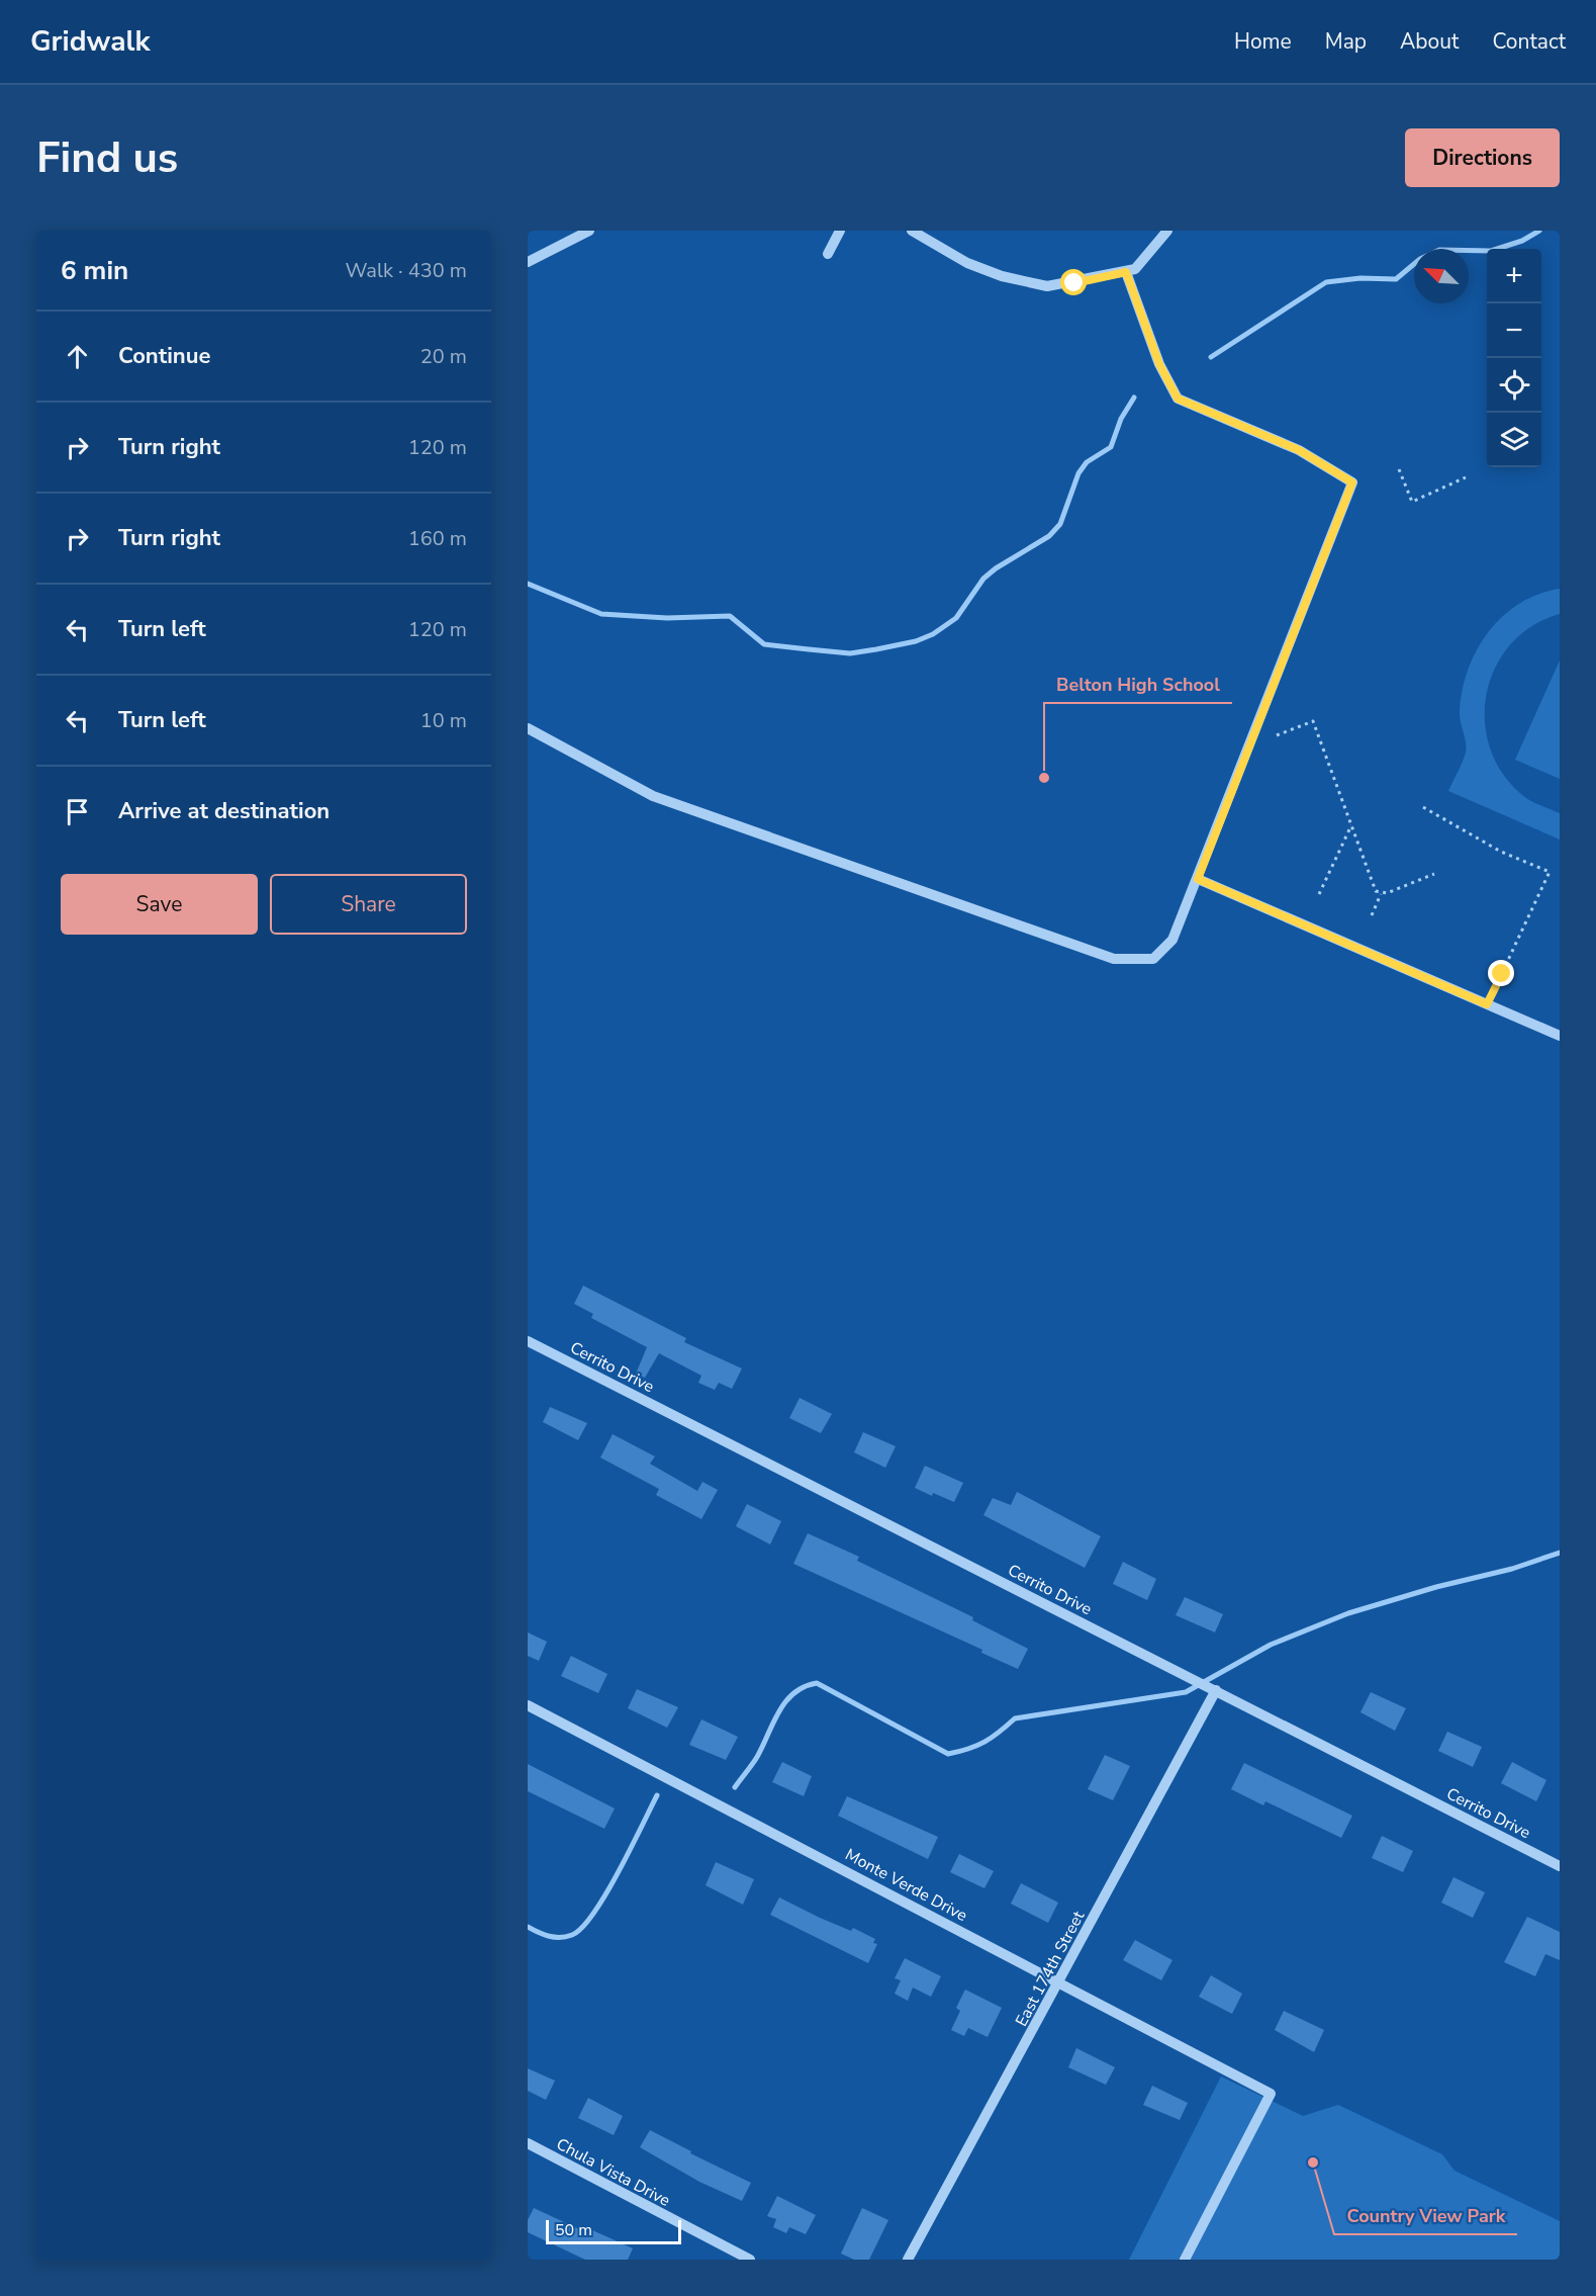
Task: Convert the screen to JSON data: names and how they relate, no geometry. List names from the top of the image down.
{
  "streets": {
    "street": [
      "Cerrito Drive",
      "Monte Verde Drive",
      "East 174th Street",
      "Chula Vista Drive"
    ]
  },
  "crossings": [
    ["Cerrito Drive", "East 174th Street"],
    ["Monte Verde Drive", "East 174th Street"]
  ],
  "places": ["Belton High School", "Country View Park"],
  "scale_bar": "50 m",
  "north": "top left",
  "page": {
    "header": "Gridwalk",
    "nav": [
      "Home",
      "Map",
      "About",
      "Contact"
    ],
    "buttons": [
      "Directions",
      ["Save", "Share"]
    ],
    "title": "Find us",
    "heading": ["6 min", "Walk · 430 m"],
    "map_buttons": ["+", "−"],
    "list": [
      ["Continue", "20 m"],
      ["Turn right", "120 m"],
      ["Turn right", "160 m"],
      ["Turn left", "120 m"],
      ["Turn left", "10 m"],
      "Arrive at destination"
    ],
    "scale": "50 m"
  }
}
